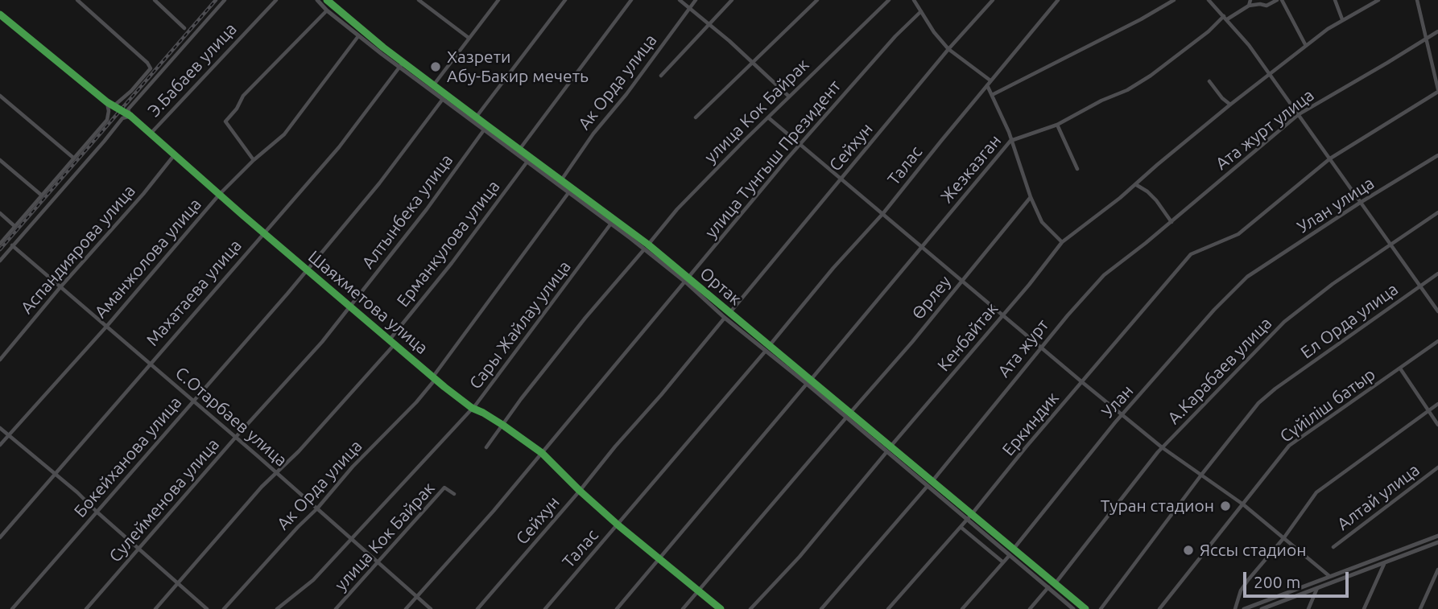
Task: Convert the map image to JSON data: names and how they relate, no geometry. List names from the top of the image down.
{
  "streets": {
    "street": [
      "Э.Бабаев улица",
      "Ак Орда улица",
      "улица Кок Байрак",
      "Ата журт улица",
      "Сейхун",
      "улица Тунгыш Президент",
      "Талас",
      "Жезказган",
      "Улан улица",
      "Алтынбека улица",
      "Ерманкулова улица",
      "Аспандиярова улица",
      "Аманжолова улица",
      "Ортак",
      "Махатаева улица",
      "Өрлеу",
      "Шаяхметова улица",
      "Ел Орда улица",
      "Сары Жайлау улица",
      "Кенбайтак",
      "Ата журт",
      "А.Карабаев улица",
      "Улан",
      "Сүйіліш батыр",
      "С.Отарбаев улица",
      "Еркиндик",
      "Бокейханова улица",
      "Алтай улица",
      "Сулейменова улица"
    ]
  },
  "crossings": [
    ["Э.Бабаев улица", "Шаяхметова улица"],
    ["Ак Орда улица", "Ортак"],
    ["Ак Орда улица", "Шаяхметова улица"],
    ["Ак Орда улица", "С.Отарбаев улица"],
    ["улица Кок Байрак", "Ортак"],
    ["улица Кок Байрак", "С.Отарбаев улица"],
    ["Ата журт улица", "Ата журт"],
    ["Сейхун", "Ортак"],
    ["Сейхун", "Шаяхметова улица"],
    ["улица Тунгыш Президент", "Ортак"],
    ["улица Тунгыш Президент", "Шаяхметова улица"],
    ["улица Тунгыш Президент", "С.Отарбаев улица"],
    ["Талас", "Ортак"],
    ["Талас", "Шаяхметова улица"],
    ["Жезказган", "Ортак"],
    ["Улан улица", "Улан"],
    ["Алтынбека улица", "Ортак"],
    ["Алтынбека улица", "Шаяхметова улица"],
    ["Алтынбека улица", "Сулейменова улица"],
    ["Ерманкулова улица", "Ортак"],
    ["Ерманкулова улица", "Шаяхметова улица"],
    ["Аспандиярова улица", "Шаяхметова улица"],
    ["Аспандиярова улица", "С.Отарбаев улица"],
    ["Аманжолова улица", "Ортак"],
    ["Аманжолова улица", "Шаяхметова улица"],
    ["Аманжолова улица", "С.Отарбаев улица"],
    ["Ортак", "Махатаева улица"],
    ["Ортак", "Өрлеу"],
    ["Ортак", "Сары Жайлау улица"],
    ["Ортак", "Кенбайтак"],
    ["Ортак", "Ата журт"],
    ["Ортак", "А.Карабаев улица"],
    ["Ортак", "Улан"],
    ["Ортак", "Еркиндик"],
    ["Ортак", "Бокейханова улица"],
    ["Махатаева улица", "Шаяхметова улица"],
    ["Махатаева улица", "С.Отарбаев улица"],
    ["Шаяхметова улица", "Сары Жайлау улица"],
    ["Шаяхметова улица", "Бокейханова улица"],
    ["Шаяхметова улица", "Сулейменова улица"],
    ["Сары Жайлау улица", "С.Отарбаев улица"],
    ["С.Отарбаев улица", "Бокейханова улица"],
    ["С.Отарбаев улица", "Сулейменова улица"]
  ],
  "places": ["Хазрети Абу-Бакир мечеть", "Туран стадион", "Яссы стадион"],
  "scale_bar": "200 m"
}
